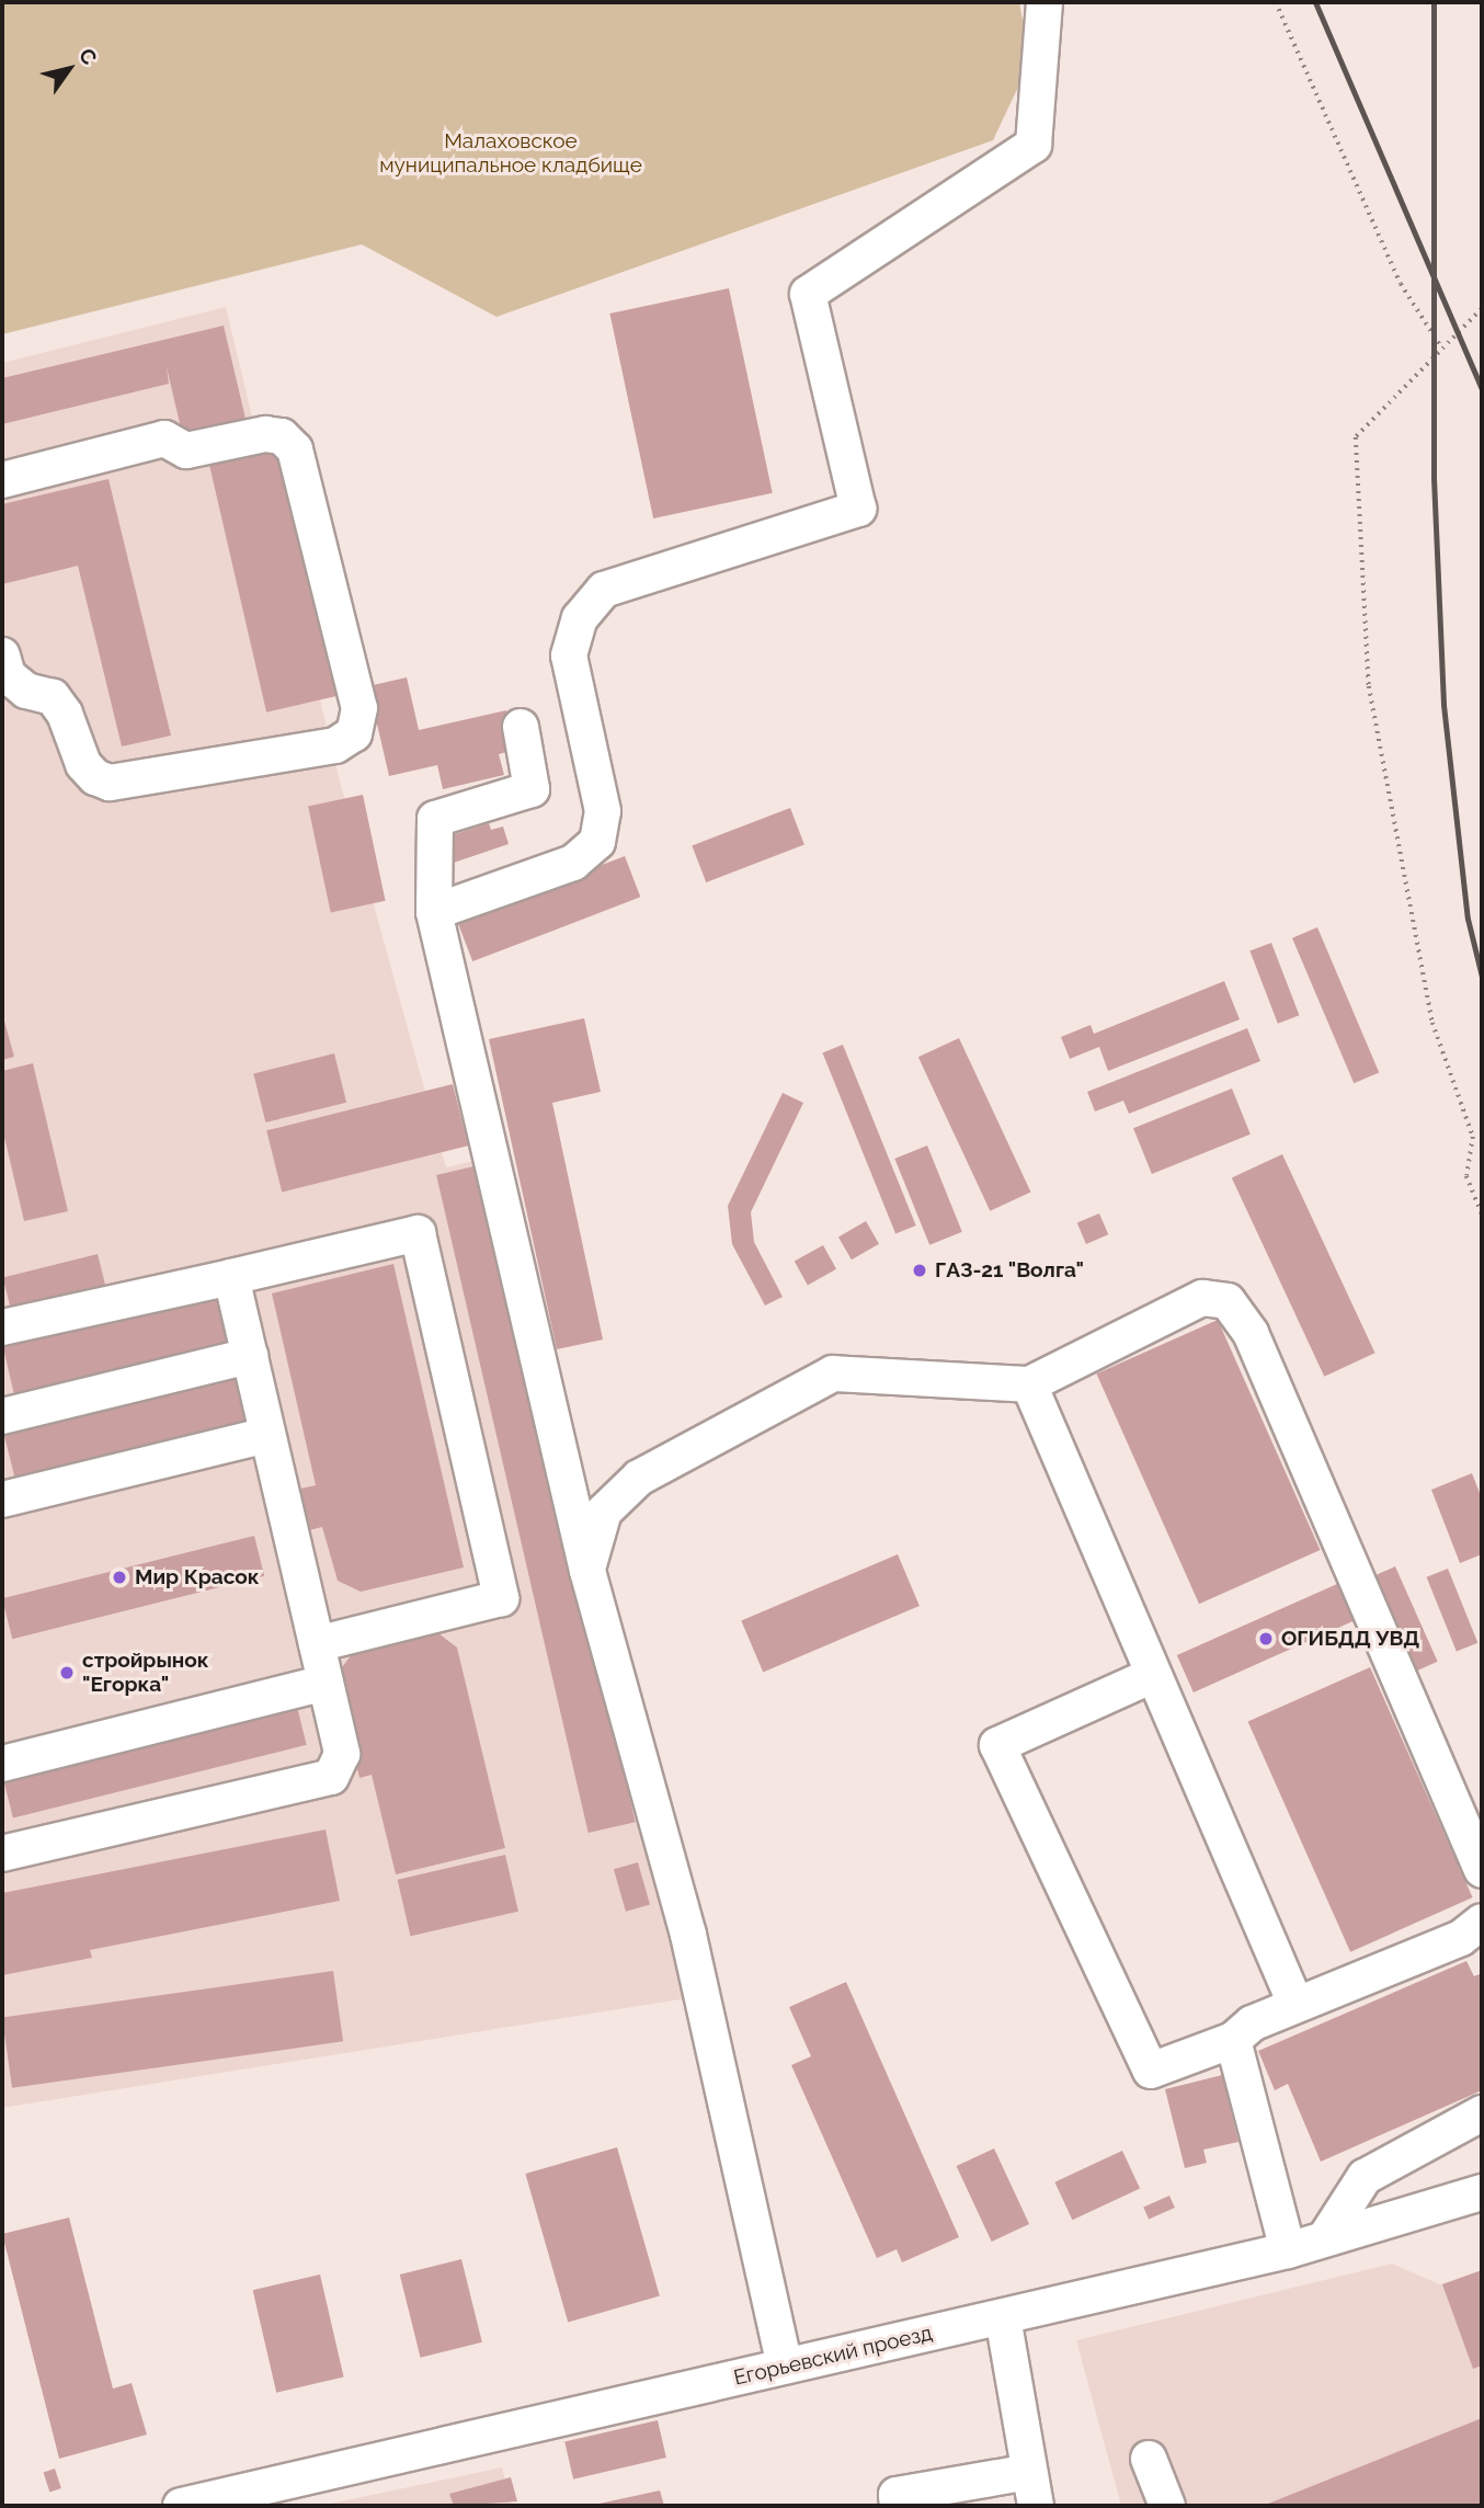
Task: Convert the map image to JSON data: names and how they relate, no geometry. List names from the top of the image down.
{
  "streets": {
    "street": ["Егорьевский проезд"]
  },
  "parks": ["Малаховское муниципальное кладбище"],
  "places": [
    "ГАЗ-21 \"Волга\"",
    "Мир Красок",
    "ОГИБДД УВД",
    "стройрынок \"Егорка\""
  ],
  "north": "top right"
}
